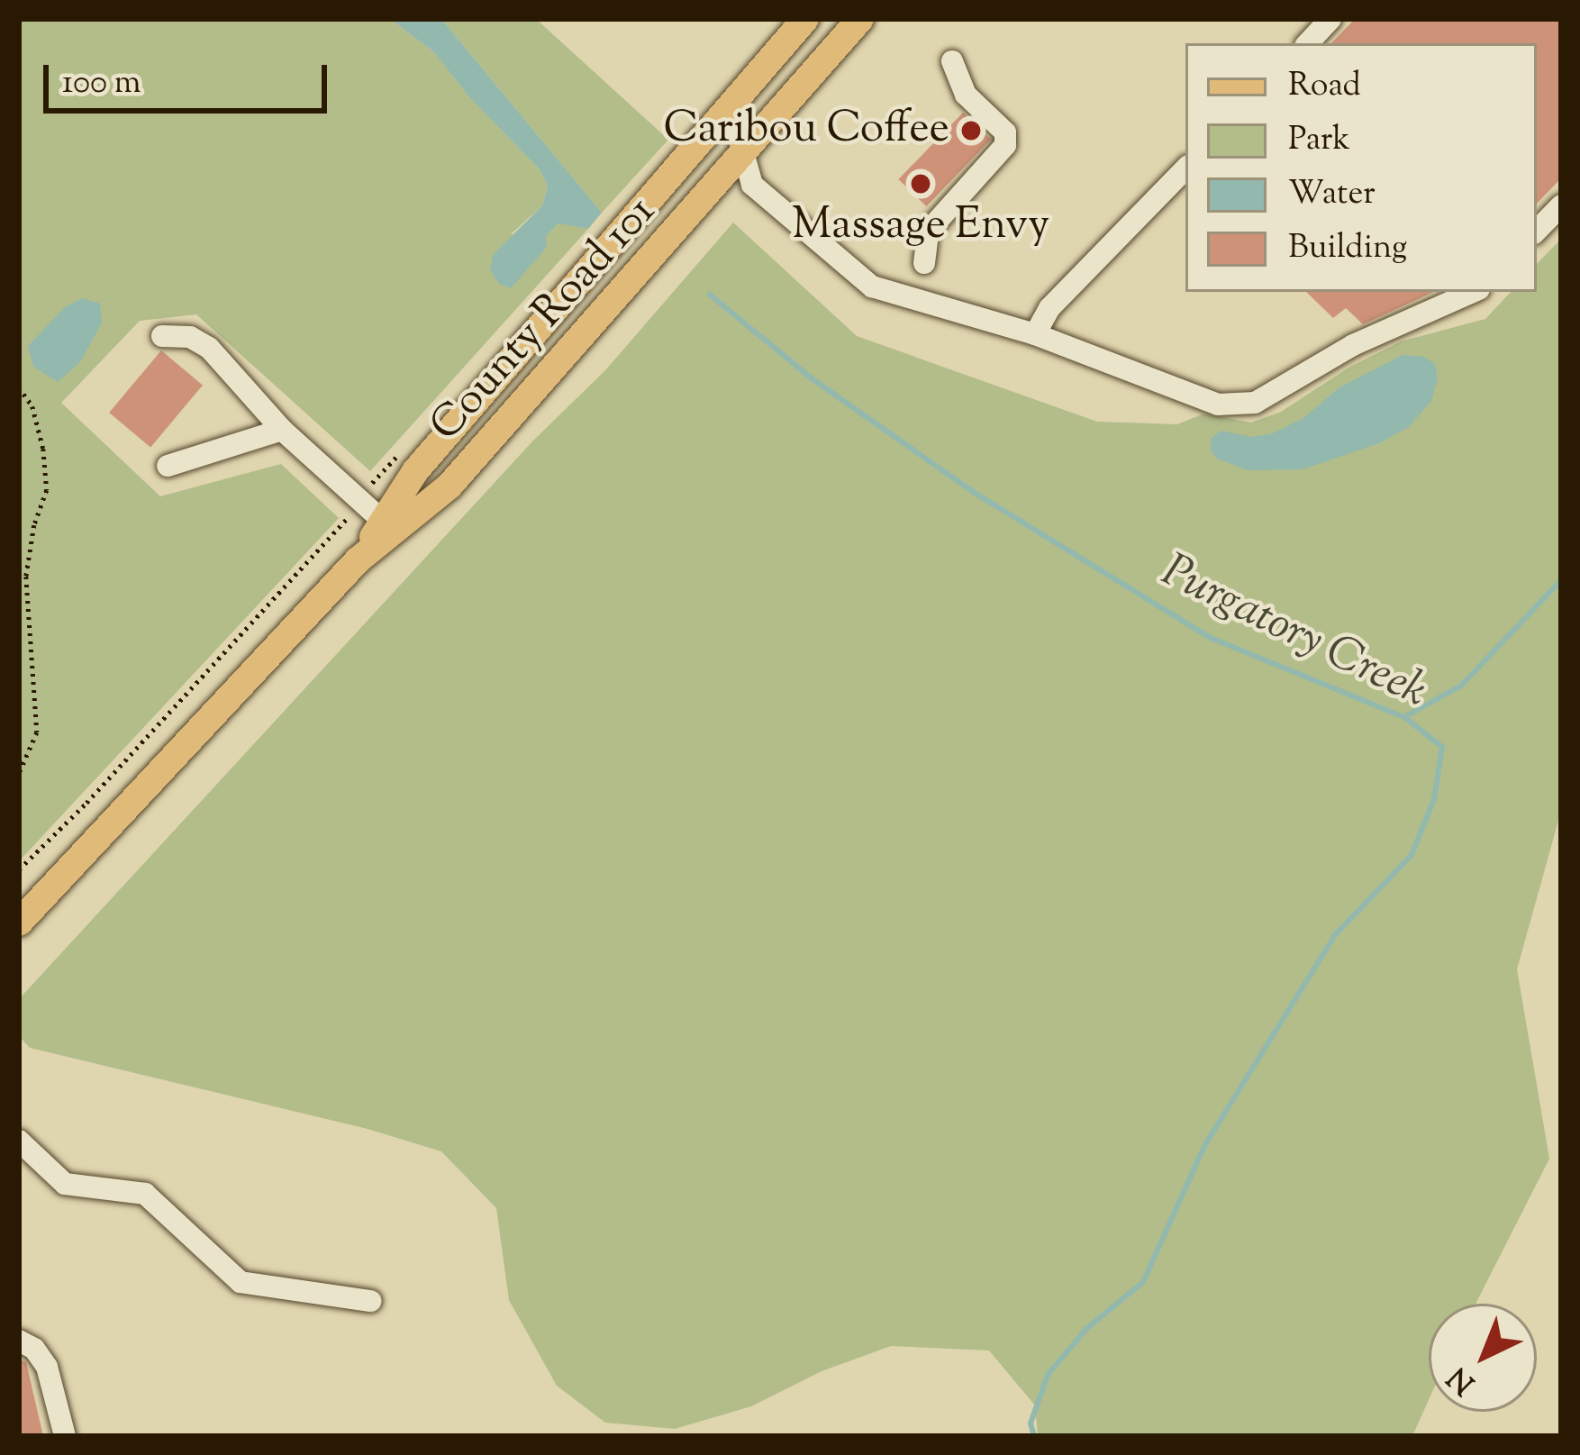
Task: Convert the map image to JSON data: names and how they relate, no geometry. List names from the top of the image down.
{
  "streets": {
    "main road": ["County Road 101"]
  },
  "water": ["Purgatory Creek"],
  "places": ["Caribou Coffee", "Massage Envy"],
  "legend": [
    "Road",
    "Park",
    "Water",
    "Building"
  ],
  "scale_bar": "100 m",
  "north": "bottom left"
}
